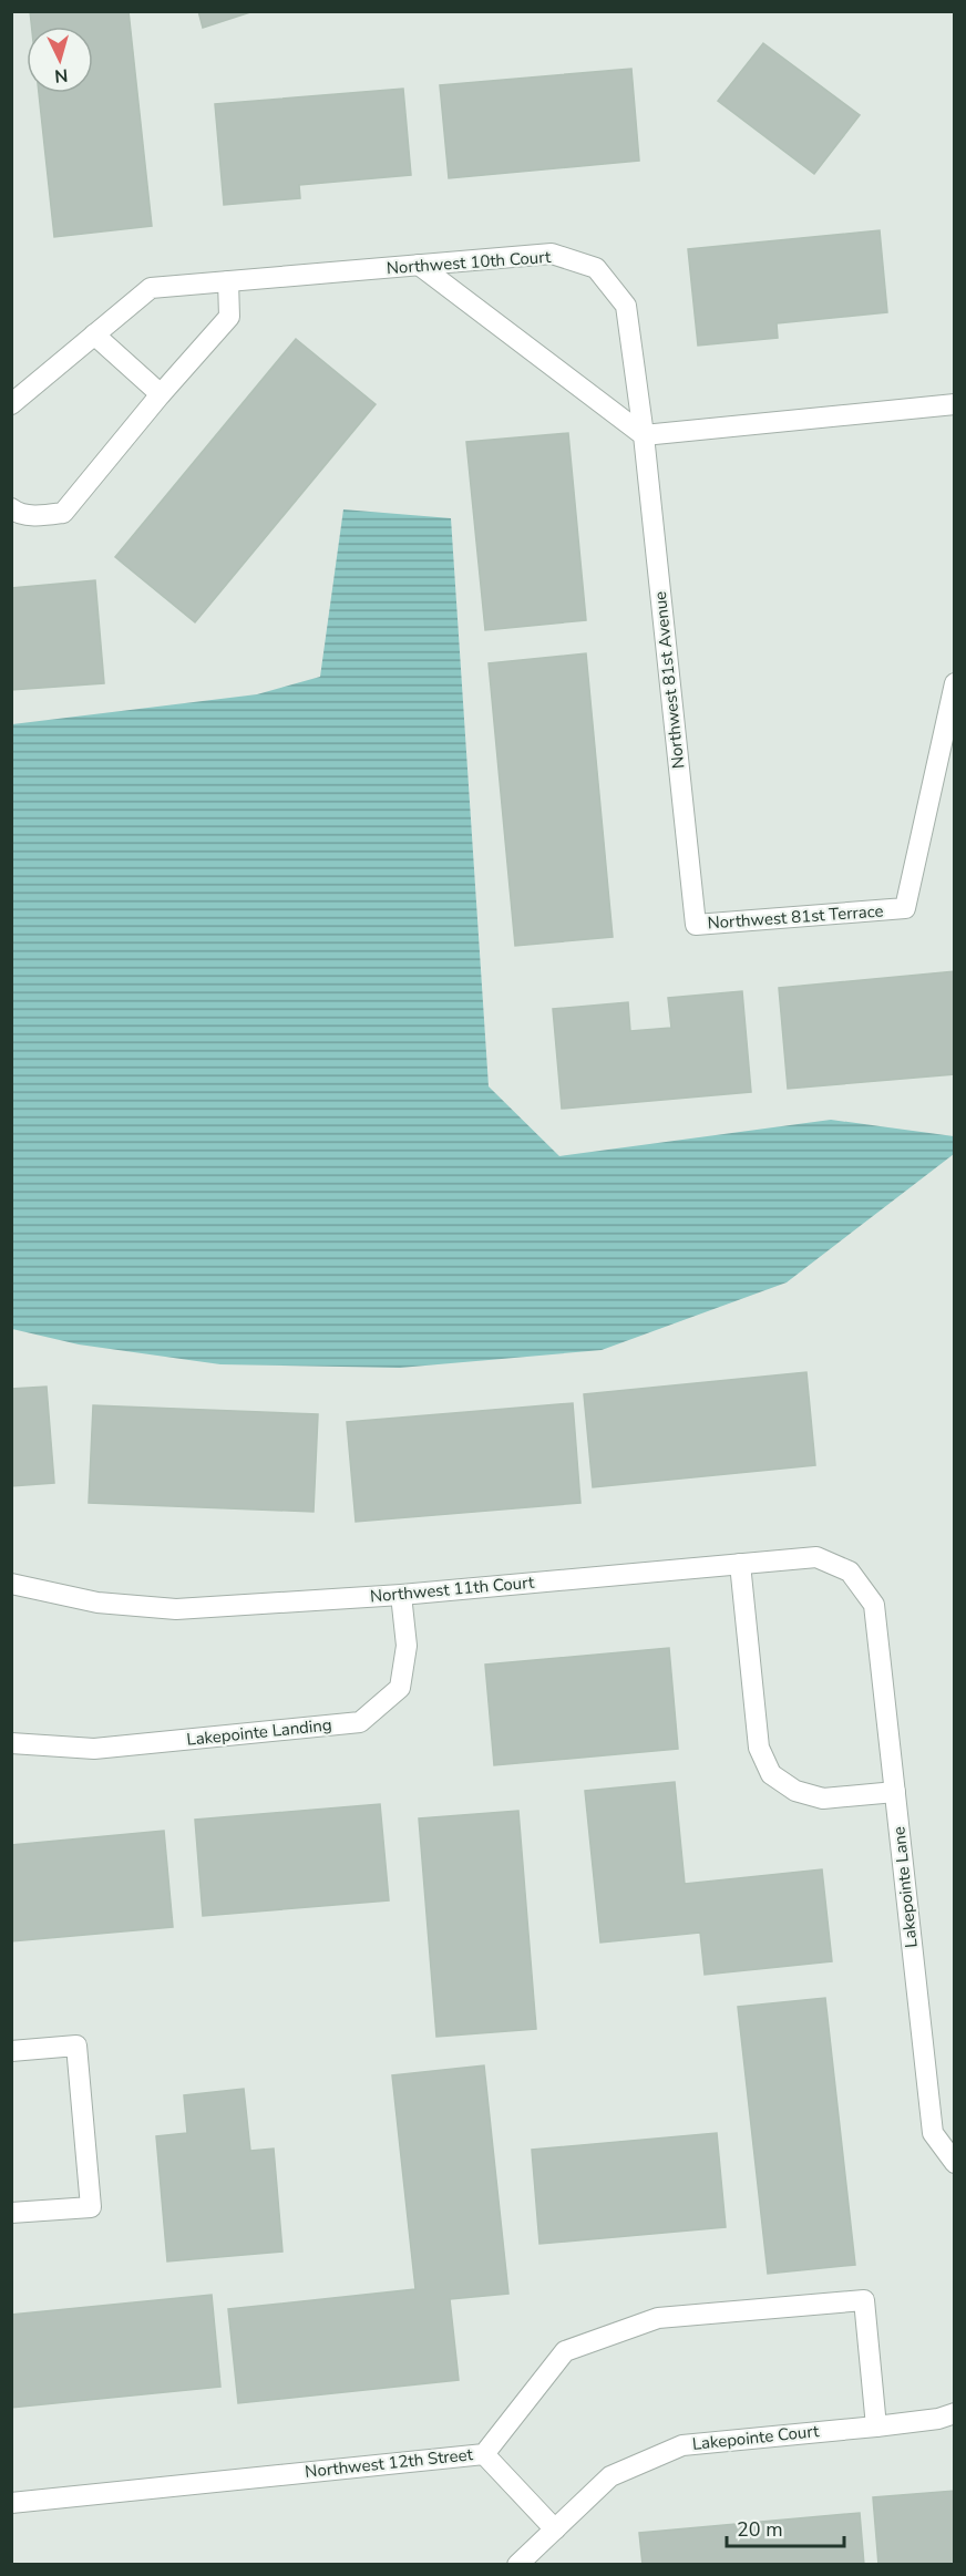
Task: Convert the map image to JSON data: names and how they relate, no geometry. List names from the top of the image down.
{
  "streets": {
    "street": [
      "Northwest 10th Court",
      "Northwest 81st Avenue",
      "Northwest 81st Terrace",
      "Northwest 11th Court",
      "Lakepointe Landing",
      "Lakepointe Lane",
      "Lakepointe Court",
      "Northwest 12th Street"
    ]
  },
  "crossings": [
    ["Northwest 10th Court", "Northwest 81st Avenue"],
    ["Northwest 81st Avenue", "Northwest 81st Terrace"],
    ["Northwest 11th Court", "Lakepointe Landing"],
    ["Northwest 11th Court", "Lakepointe Lane"],
    ["Lakepointe Court", "Northwest 12th Street"]
  ],
  "scale_bar": "20 m",
  "north": "bottom"
}
